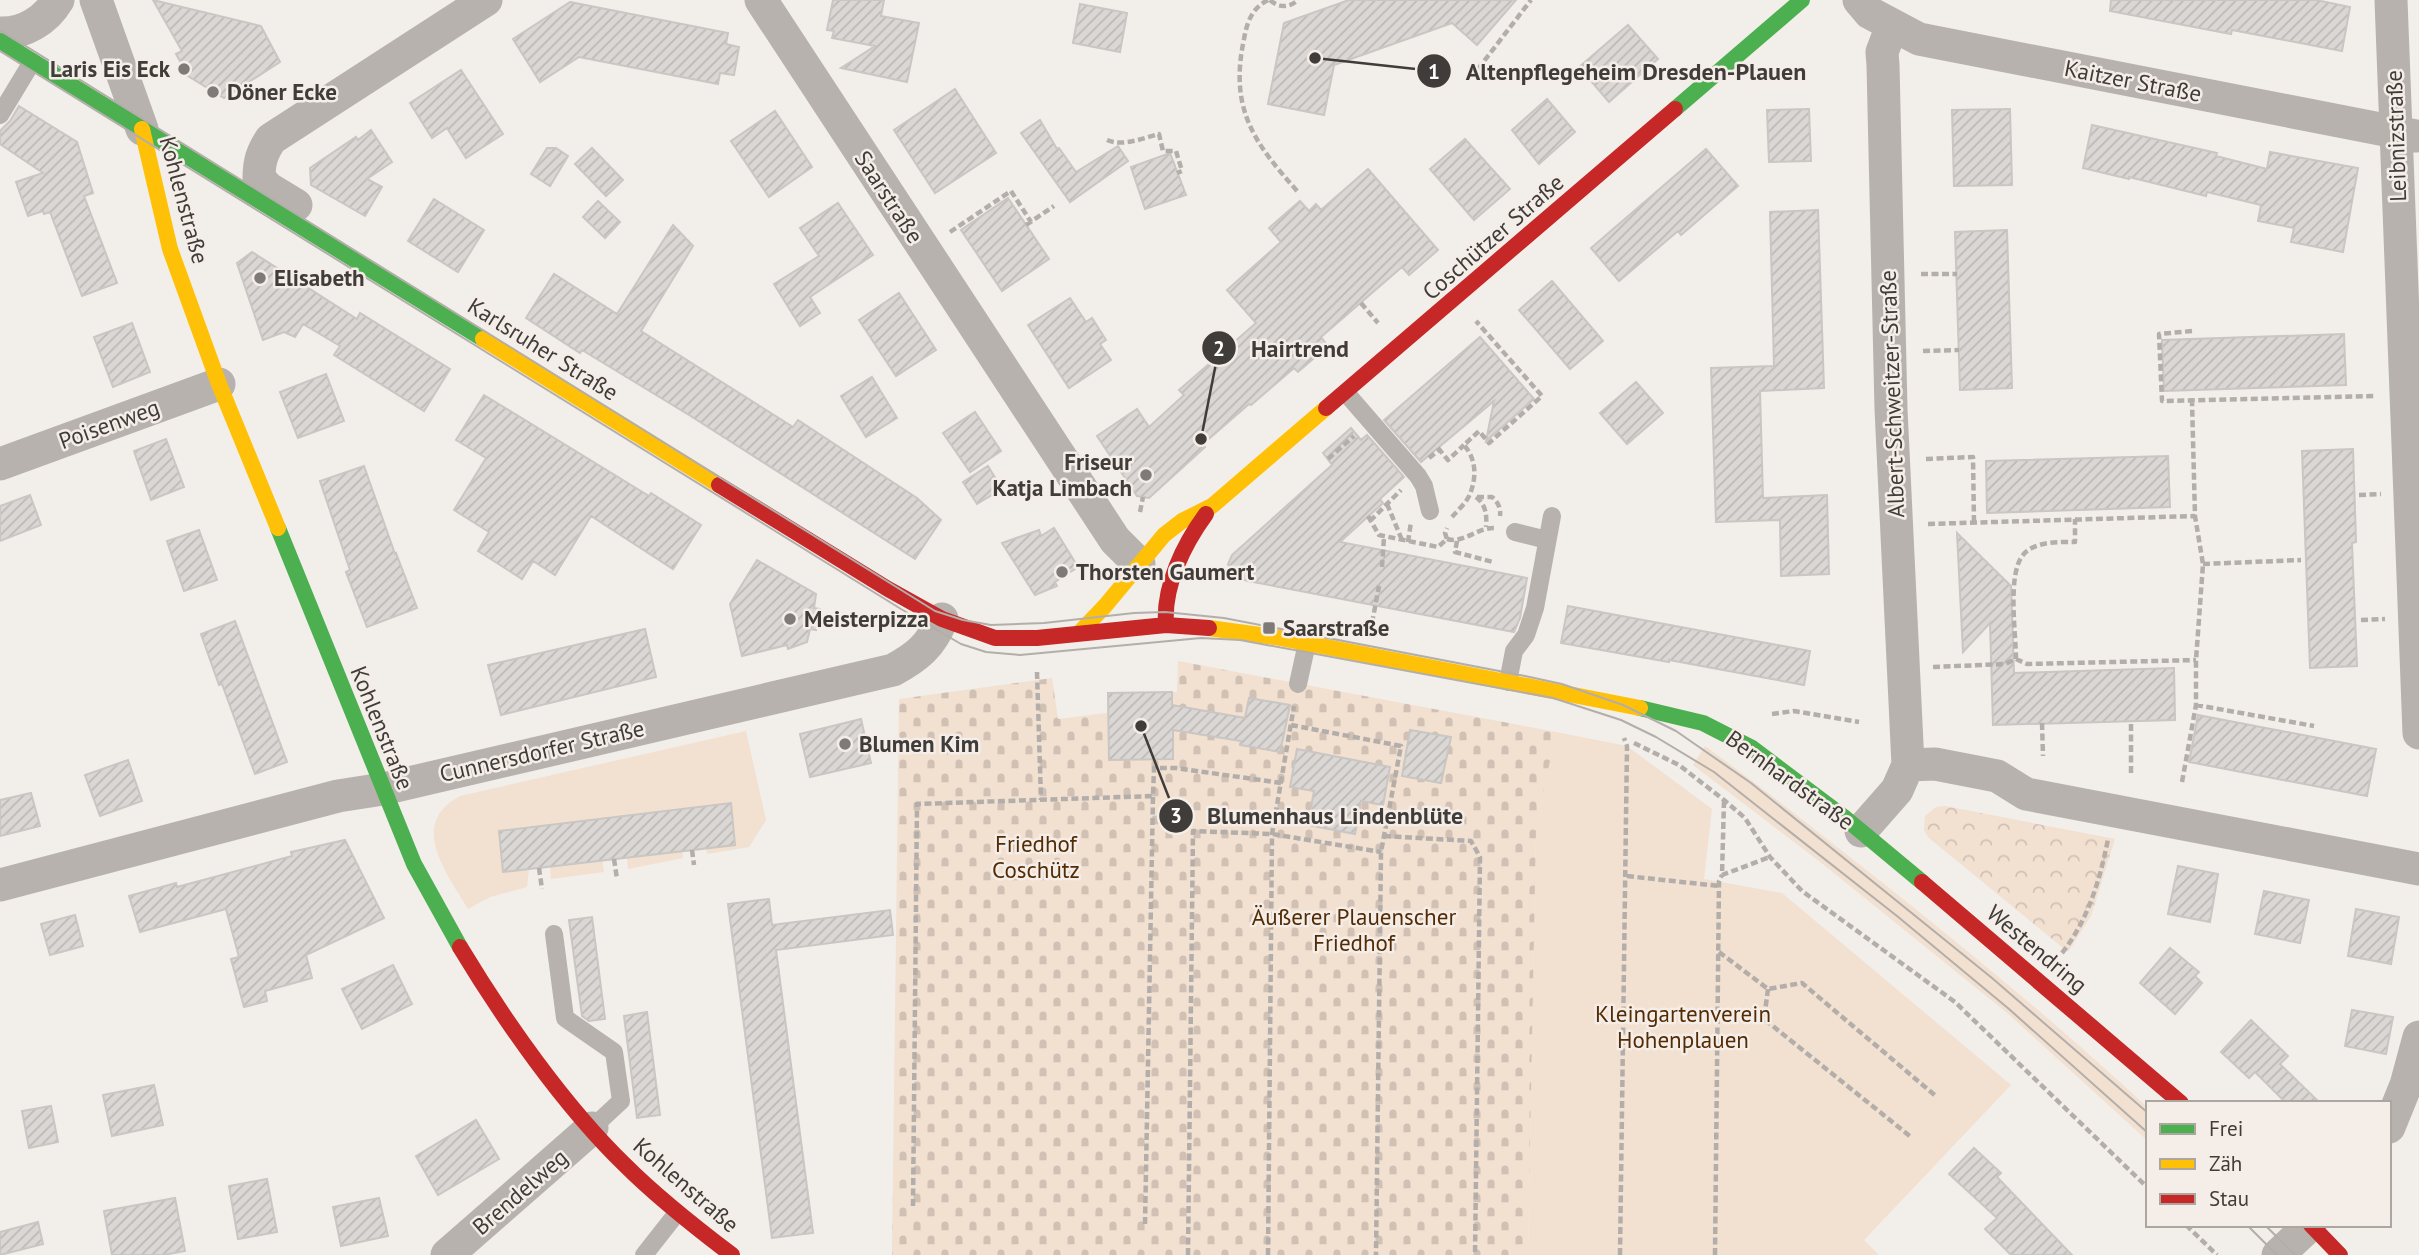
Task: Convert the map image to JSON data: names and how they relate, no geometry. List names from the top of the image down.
{
  "streets": {
    "street": [
      "Kaitzer Straße",
      "Leibnizstraße",
      "Saarstraße",
      "Kohlenstraße",
      "Coschützer Straße",
      "Karlsruher Straße",
      "Albert-Schweitzer-Straße",
      "Poisenweg",
      "Cunnersdorfer Straße",
      "Bernhardstraße",
      "Westendring",
      "Brendelweg"
    ]
  },
  "crossings": [
    ["Kaitzer Straße", "Leibnizstraße"],
    ["Kaitzer Straße", "Albert-Schweitzer-Straße"],
    ["Saarstraße", "Coschützer Straße"],
    ["Kohlenstraße", "Karlsruher Straße"],
    ["Kohlenstraße", "Poisenweg"],
    ["Kohlenstraße", "Cunnersdorfer Straße"],
    ["Kohlenstraße", "Brendelweg"],
    ["Coschützer Straße", "Karlsruher Straße"],
    ["Coschützer Straße", "Bernhardstraße"],
    ["Karlsruher Straße", "Cunnersdorfer Straße"],
    ["Karlsruher Straße", "Bernhardstraße"],
    ["Albert-Schweitzer-Straße", "Bernhardstraße"],
    ["Bernhardstraße", "Westendring"]
  ],
  "parks": ["Friedhof Coschütz", "Äußerer Plauenscher Friedhof", "Kleingartenverein Hohenplauen"],
  "places": {
    "other": [
      "Altenpflegeheim Dresden-Plauen",
      "Laris Eis Eck",
      "Döner Ecke",
      "Elisabeth",
      "Hairtrend",
      "Friseur Katja Limbach",
      "Thorsten Gaumert",
      "Meisterpizza",
      "Blumenhaus Lindenblüte",
      "Blumen Kim"
    ],
    "transit": ["Saarstraße"]
  },
  "legend": ["Frei", "Zäh", "Stau"]
}
